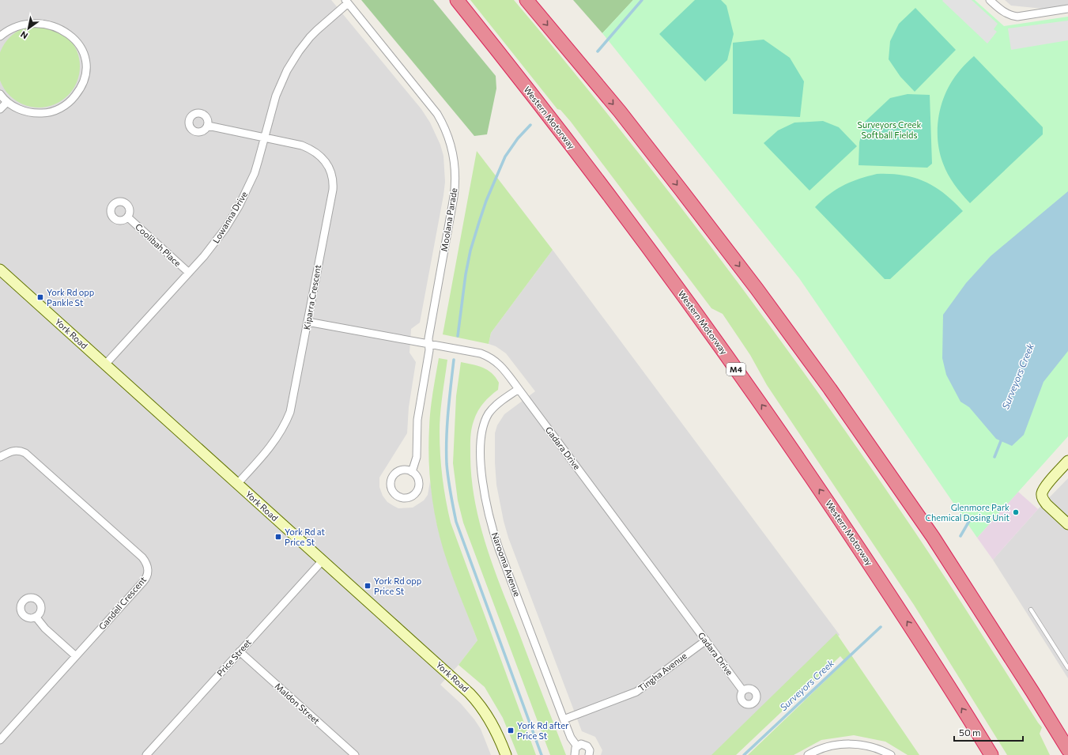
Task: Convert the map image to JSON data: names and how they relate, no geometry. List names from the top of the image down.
{
  "streets": {
    "highway": ["Western Motorway", "M4"],
    "street": [
      "Lowanna Drive",
      "Moolana Parade",
      "Coolibah Place",
      "Kiparra Crescent",
      "York Road",
      "Gadara Drive",
      "Narooma Avenue",
      "Gandell Crescent",
      "Price Street",
      "Tingha Avenue",
      "Maldon Street"
    ]
  },
  "crossings": [
    ["Lowanna Drive", "Moolana Parade"],
    ["Lowanna Drive", "Coolibah Place"],
    ["Lowanna Drive", "Kiparra Crescent"],
    ["Lowanna Drive", "York Road"],
    ["Moolana Parade", "Gadara Drive"],
    ["Kiparra Crescent", "York Road"],
    ["Kiparra Crescent", "Gadara Drive"],
    ["York Road", "Price Street"],
    ["Gadara Drive", "Narooma Avenue"],
    ["Gadara Drive", "Tingha Avenue"],
    ["Narooma Avenue", "Tingha Avenue"],
    ["Price Street", "Maldon Street"]
  ],
  "water": ["Surveyors Creek"],
  "parks": ["Surveyors Creek Softball Fields"],
  "places": {
    "transit": [
      "York Rd opp Pankle St",
      "York Rd at Price St",
      "York Rd opp Price St",
      "York Rd after Price St"
    ],
    "other": ["Glenmore Park Chemical Dosing Unit"]
  },
  "scale_bar": "50 m",
  "north": "bottom left"
}
